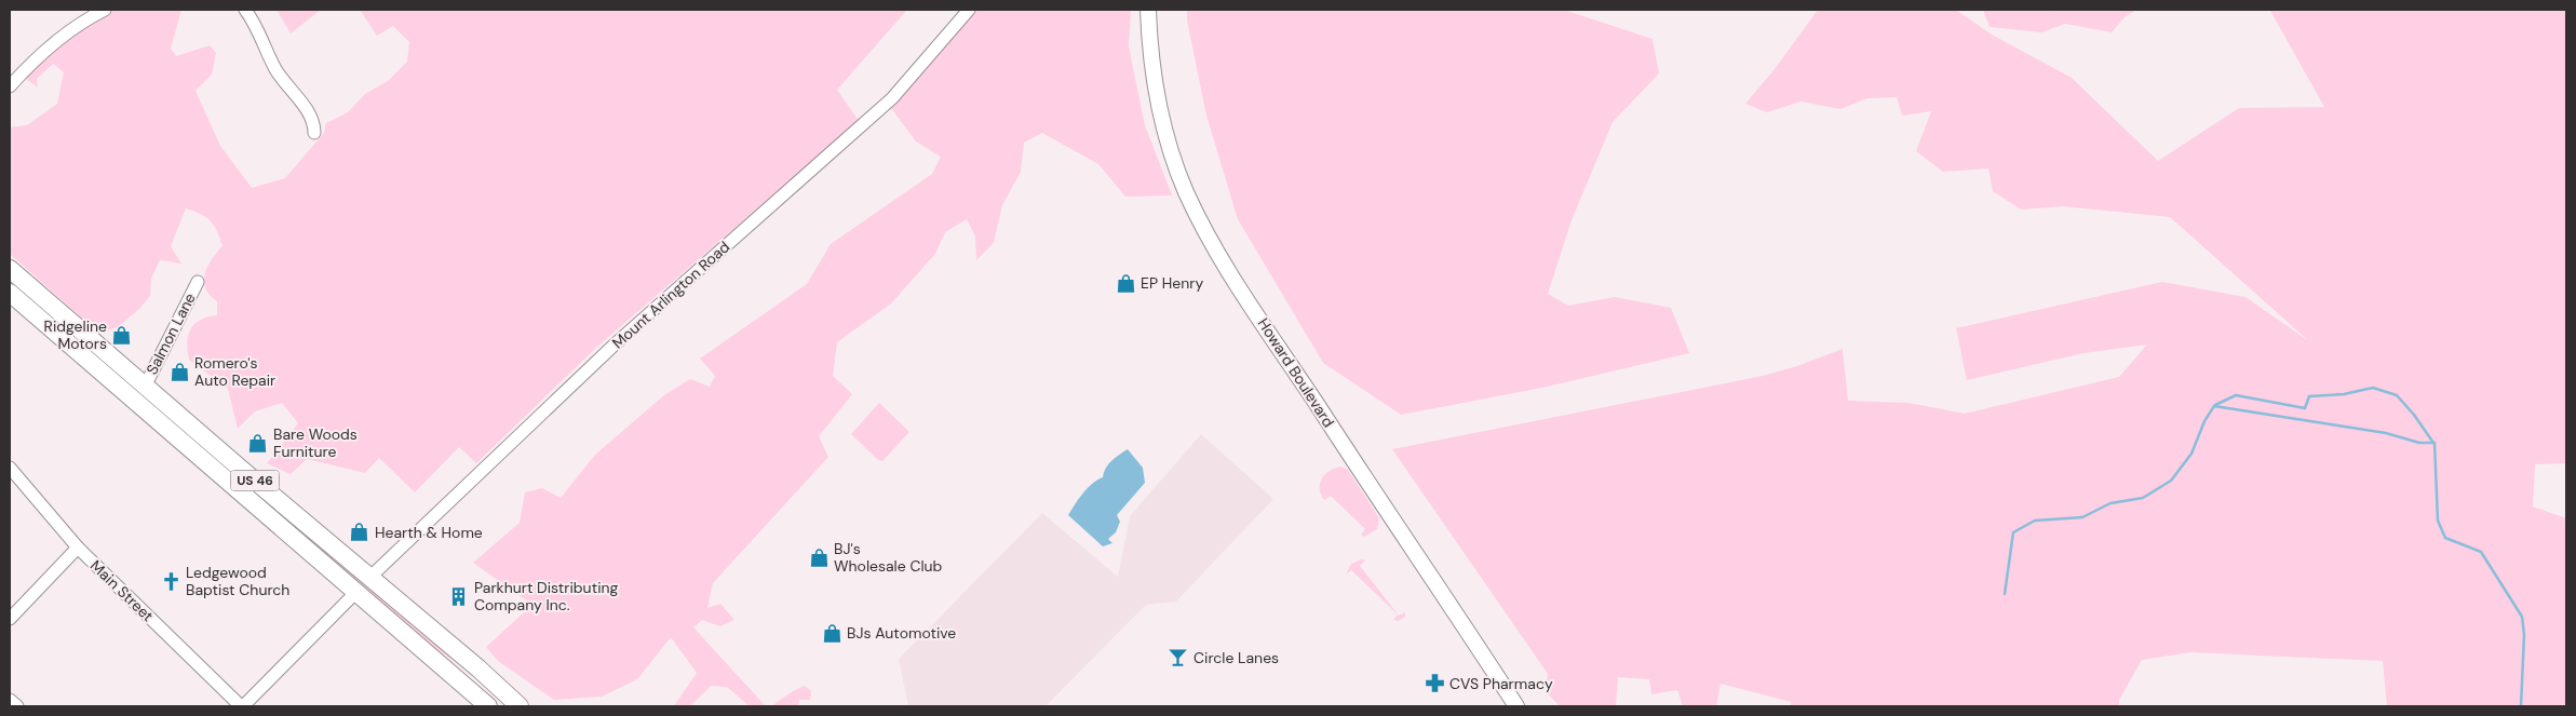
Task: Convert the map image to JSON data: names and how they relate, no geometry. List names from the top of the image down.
{
  "streets": {
    "highway": ["US 46"],
    "main road": ["Howard Boulevard"],
    "street": ["Mount Arlington Road", "Salmon Lane", "Main Street"]
  },
  "crossings": [
    ["Mount Arlington Road", "US 46"],
    ["Salmon Lane", "US 46"]
  ],
  "places": {
    "shop": [
      "EP Henry",
      "Ridgeline Motors",
      "Romero's Auto Repair",
      "Bare Woods Furniture",
      "Hearth & Home",
      "BJ's Wholesale Club",
      "BJs Automotive"
    ],
    "church": ["Ledgewood Baptist Church"],
    "building": ["Parkhurt Distributing Company Inc."],
    "bar": ["Circle Lanes"],
    "pharmacy": ["CVS Pharmacy"]
  }
}
